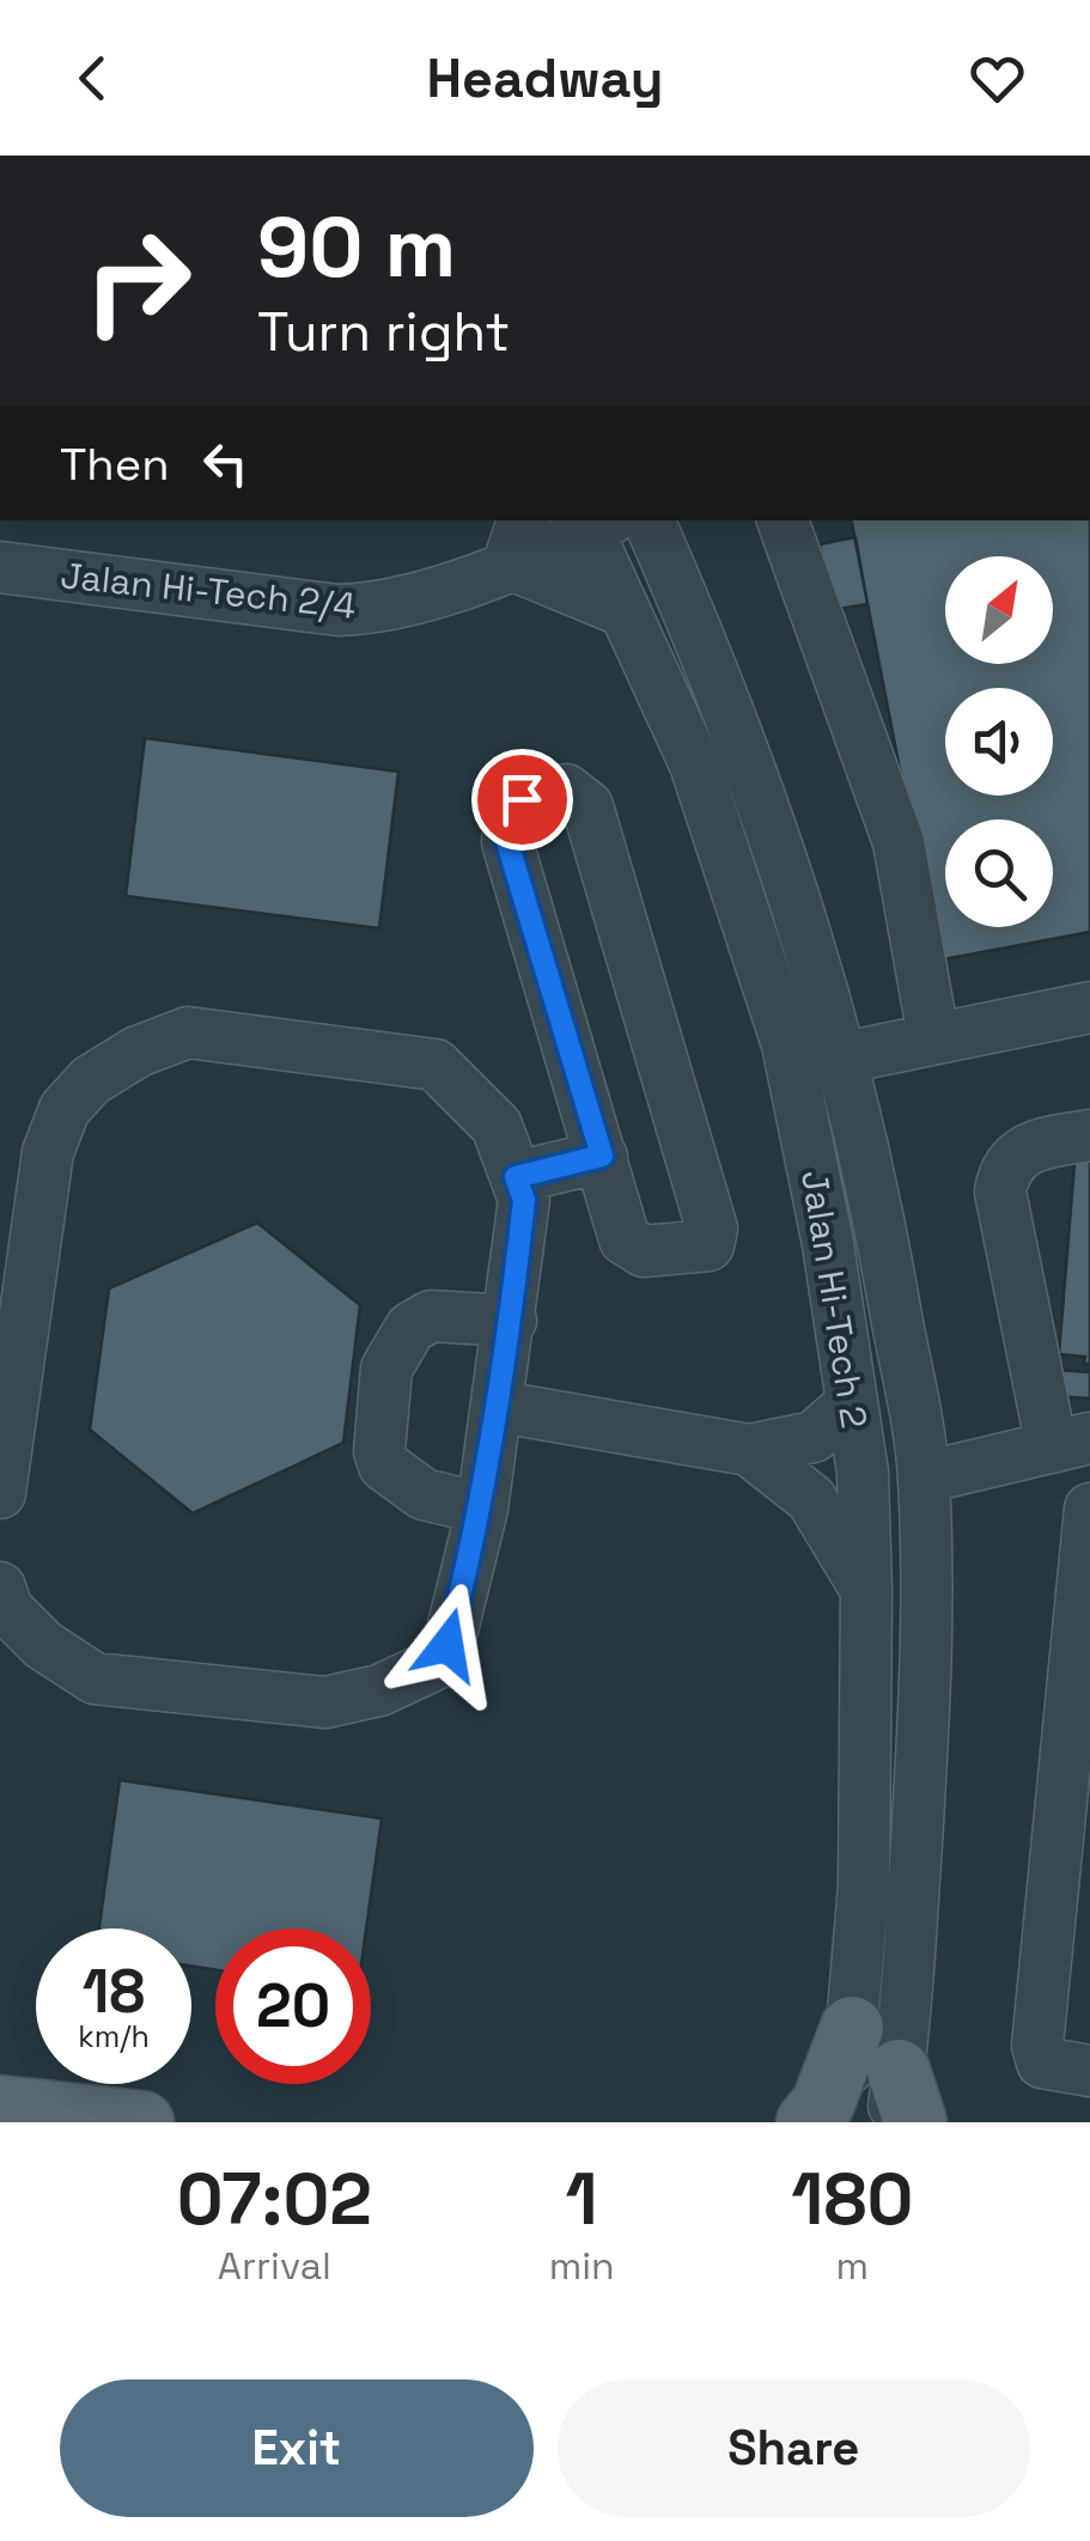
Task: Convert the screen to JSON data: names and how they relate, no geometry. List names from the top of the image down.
{
  "streets": {
    "street": ["Jalan Hi-Tech 2/4", "Jalan Hi-Tech 2"]
  },
  "crossings": [
    ["Jalan Hi-Tech 2/4", "Jalan Hi-Tech 2"]
  ],
  "north": "top right",
  "page": {
    "header": "Headway",
    "turn": ["90 m", "Turn right"],
    "then": "Then",
    "speed": "18 km/h",
    "limit": "20",
    "eta": [
      "07:02",
      "Arrival",
      "1",
      "min",
      "180",
      "m"
    ],
    "buttons": ["Exit", "Share"]
  }
}
